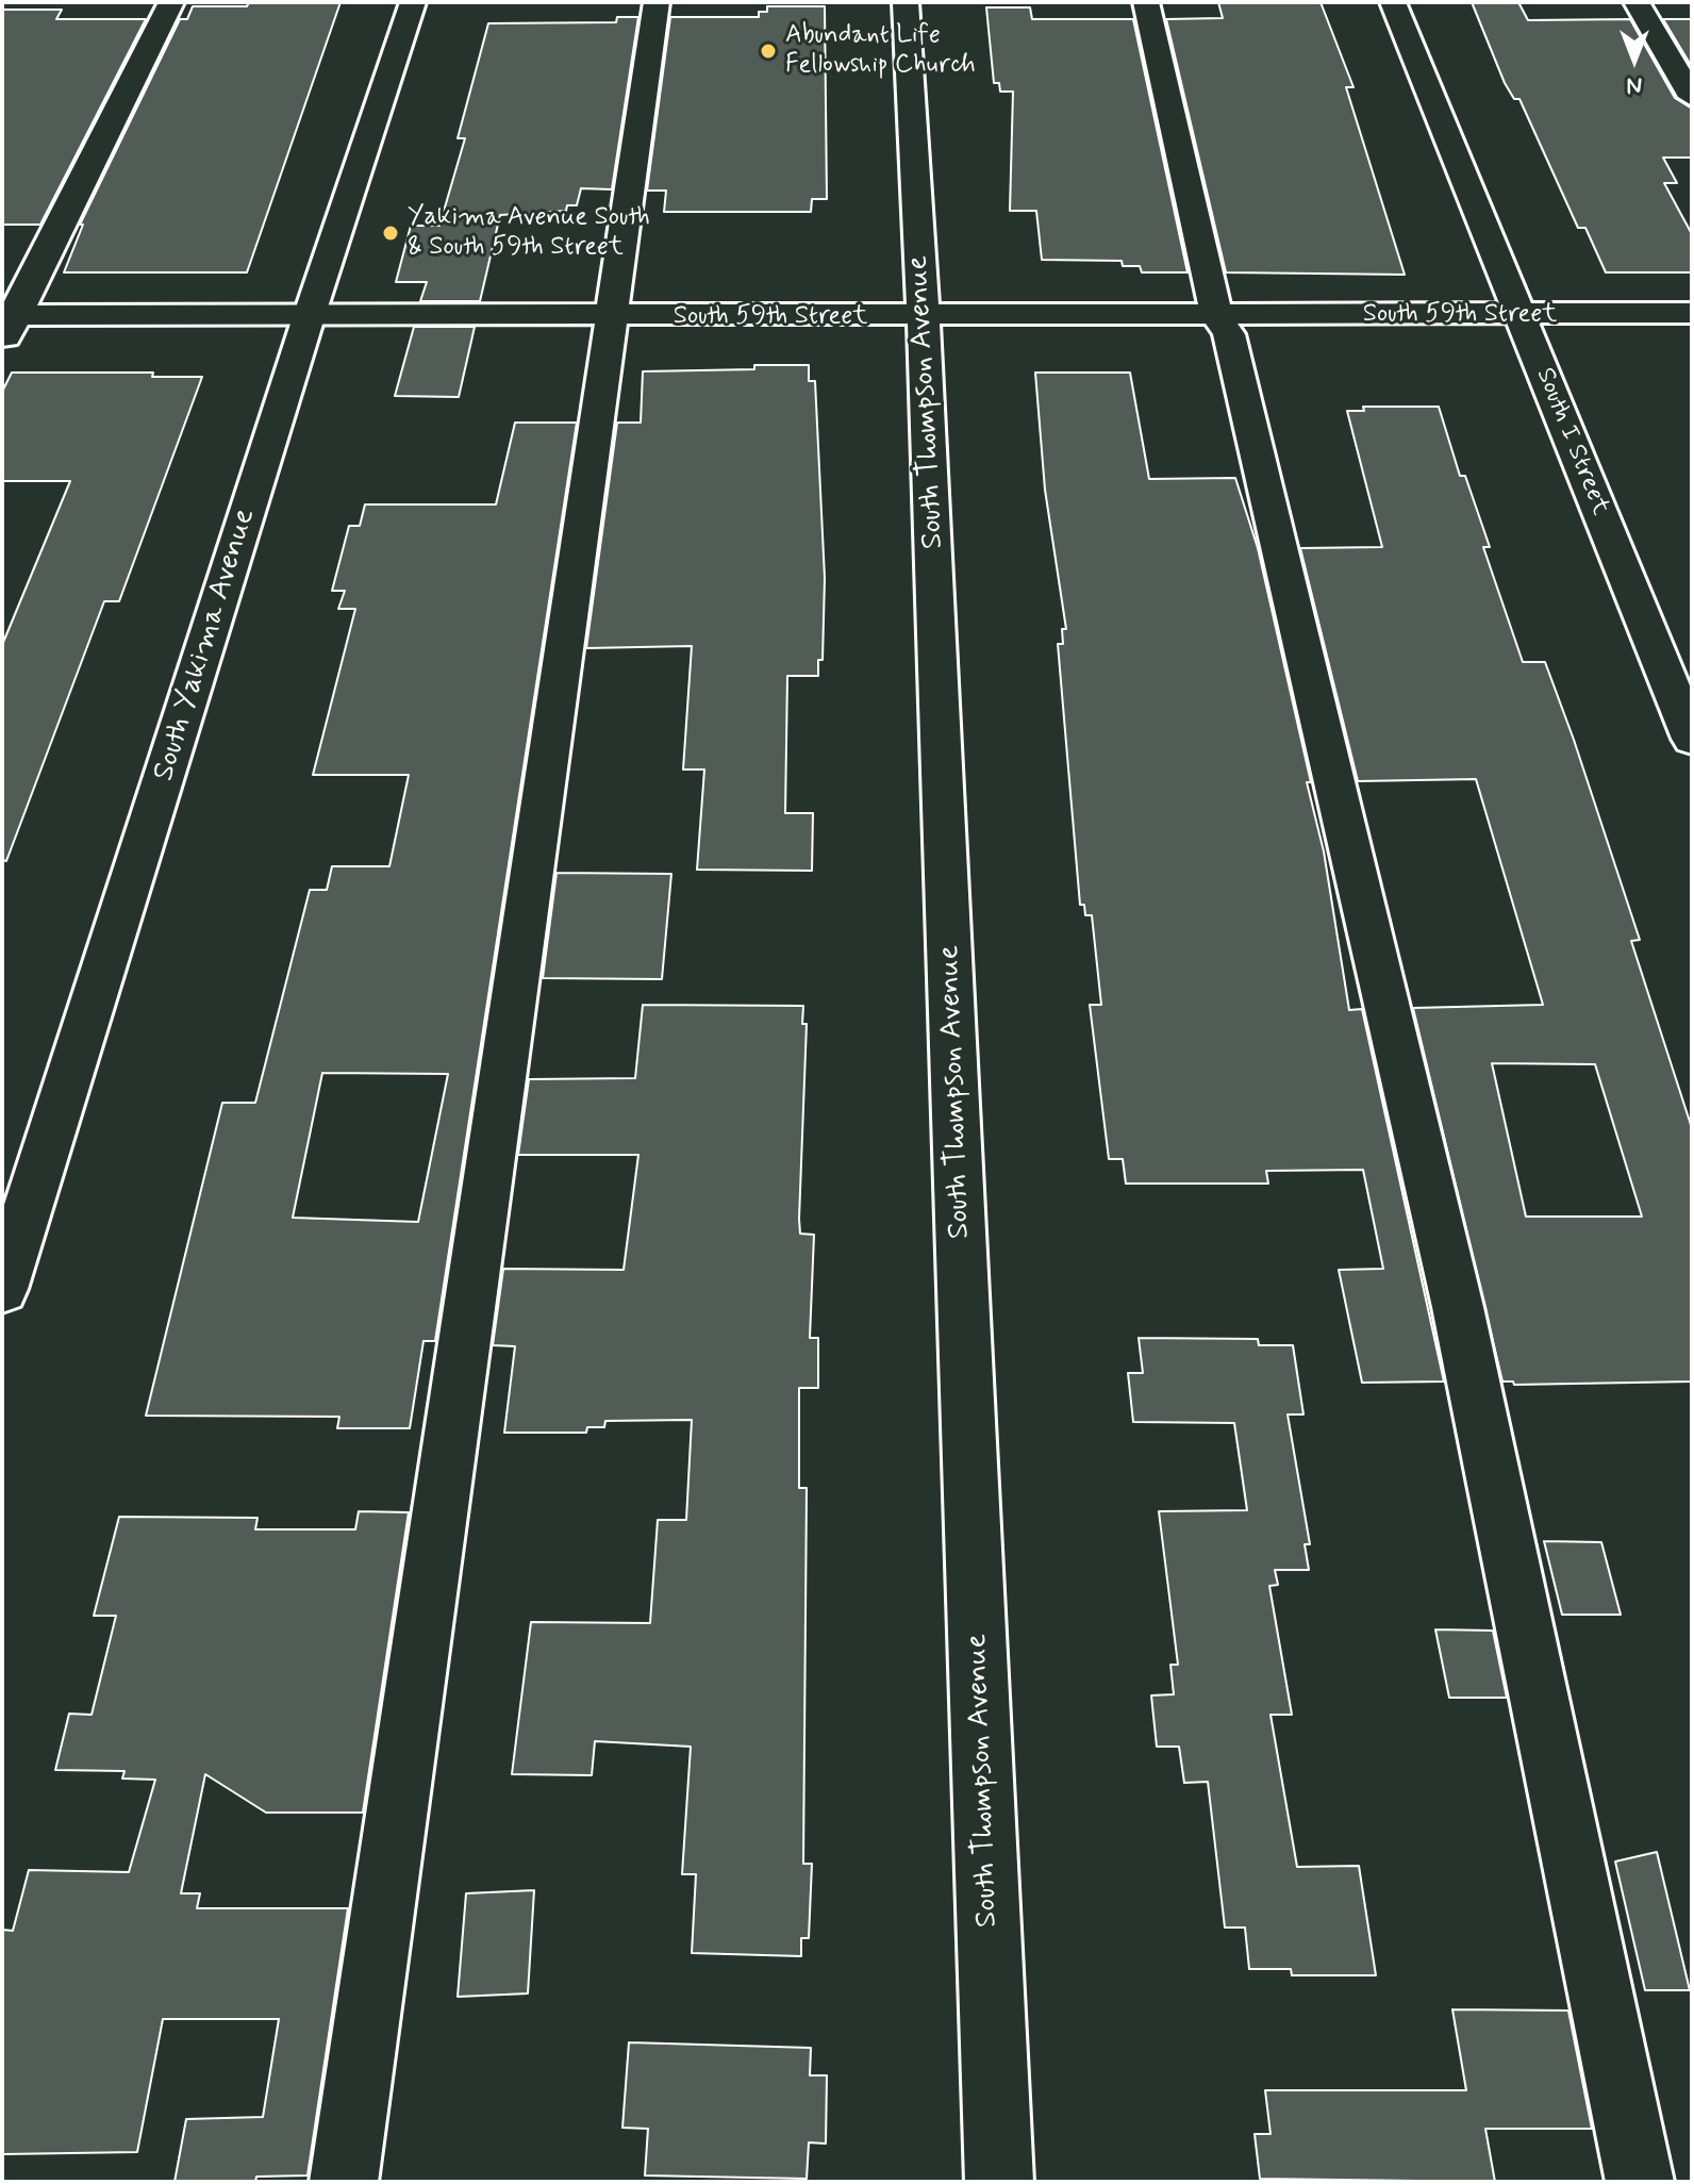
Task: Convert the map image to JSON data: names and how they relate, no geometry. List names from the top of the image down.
{
  "streets": {
    "street": [
      "South 59th Street",
      "South Thompson Avenue",
      "South I Street",
      "South Yakima Avenue"
    ]
  },
  "crossings": [
    ["South 59th Street", "South Thompson Avenue"],
    ["South 59th Street", "South I Street"],
    ["South 59th Street", "South Yakima Avenue"]
  ],
  "places": ["Abundant Life Fellowship Church", "Yakima Avenue South & South 59th Street"],
  "north": "bottom"
}
